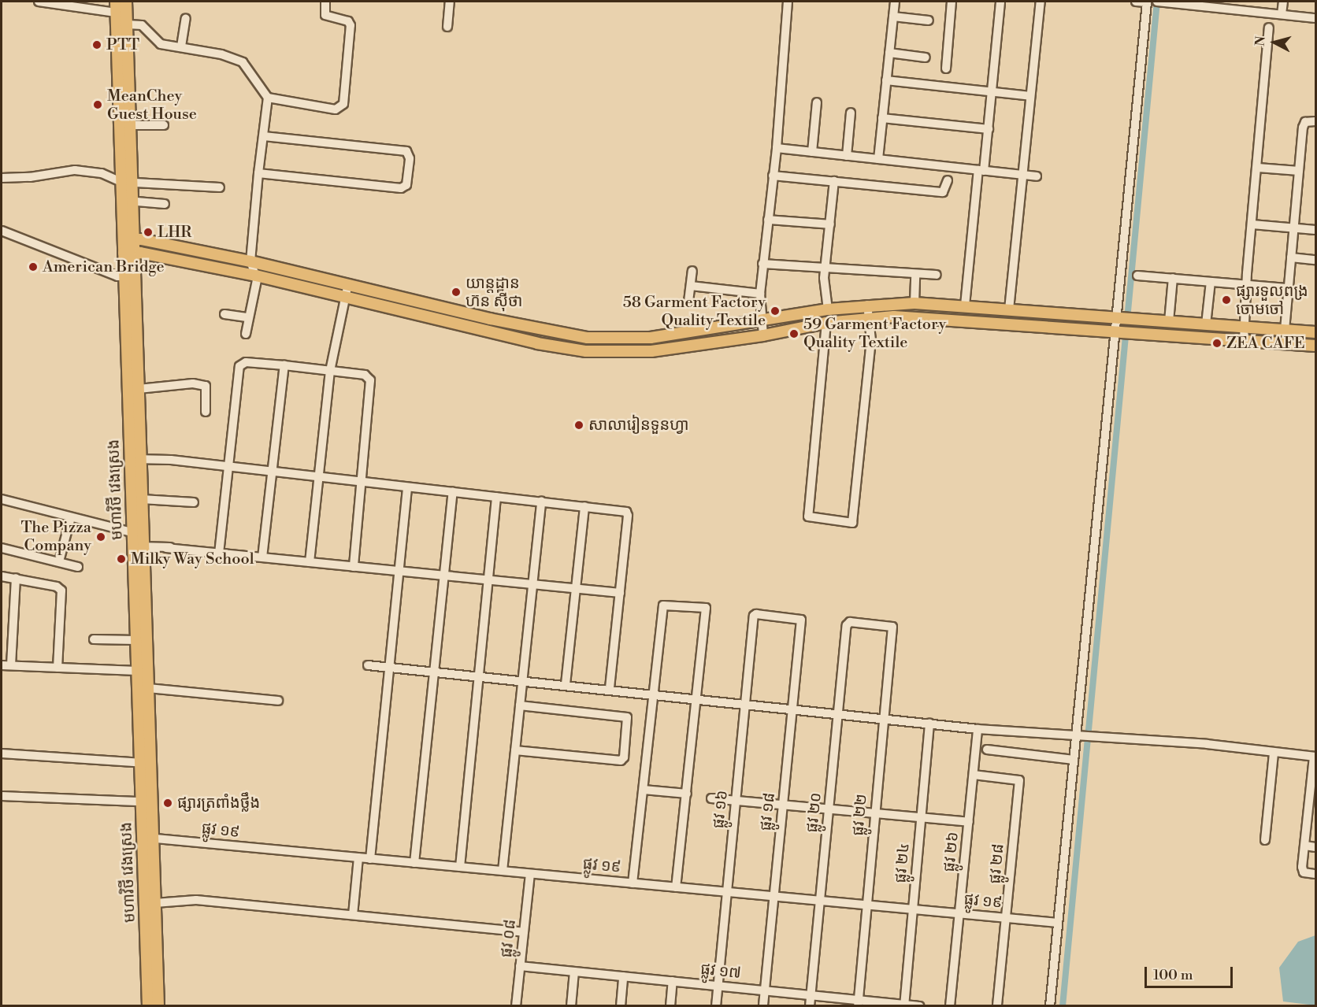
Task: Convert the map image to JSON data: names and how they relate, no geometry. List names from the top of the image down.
{
  "streets": {
    "main road": ["មហាវិថី វេងស្រេង"],
    "street": [
      "ផ្លូវ ១៦",
      "ផ្លូវ ១៨",
      "ផ្លូវ ២០",
      "ផ្លូវ ២២",
      "ផ្លូវ ១៩",
      "ផ្លូវ ២៦",
      "ផ្លូវ ២៤",
      "ផ្លូវ ២៨",
      "ផ្លូវ ០៨",
      "ផ្លូវ ១៧"
    ]
  },
  "crossings": [
    ["មហាវិថី វេងស្រេង", "ផ្លូវ ១៩"],
    ["ផ្លូវ ១៦", "ផ្លូវ ១៨"],
    ["ផ្លូវ ១៦", "ផ្លូវ ១៩"],
    ["ផ្លូវ ១៦", "ផ្លូវ ១៧"],
    ["ផ្លូវ ១៨", "ផ្លូវ ១៩"],
    ["ផ្លូវ ១៨", "ផ្លូវ ១៧"],
    ["ផ្លូវ ២០", "ផ្លូវ ២២"],
    ["ផ្លូវ ២០", "ផ្លូវ ១៩"],
    ["ផ្លូវ ២០", "ផ្លូវ ១៧"],
    ["ផ្លូវ ២២", "ផ្លូវ ១៩"],
    ["ផ្លូវ ២២", "ផ្លូវ ១៧"],
    ["ផ្លូវ ១៩", "ផ្លូវ ២៦"],
    ["ផ្លូវ ១៩", "ផ្លូវ ២៤"],
    ["ផ្លូវ ១៩", "ផ្លូវ ២៨"],
    ["ផ្លូវ ១៩", "ផ្លូវ ០៨"],
    ["ផ្លូវ ២៦", "ផ្លូវ ២៨"],
    ["ផ្លូវ ២៤", "ផ្លូវ ១៧"],
    ["ផ្លូវ ០៨", "ផ្លូវ ១៧"]
  ],
  "places": [
    "PTT",
    "MeanChey Guest House",
    "LHR",
    "American Bridge",
    "យាន្ដដ្ឋាន ហ៊ន ស៊ីថា",
    "ផ្សារទួលពង្រ ចោមចៅ",
    "58 Garment Factory Quality Textile",
    "59 Garment Factory Quality Textile",
    "ZEA CAFE",
    "សាលារៀនទួនហ្វា",
    "The Pizza Company",
    "Milky Way School",
    "ផ្សារត្រពាំងថ្លឹង"
  ],
  "scale_bar": "100 m",
  "north": "left"
}
